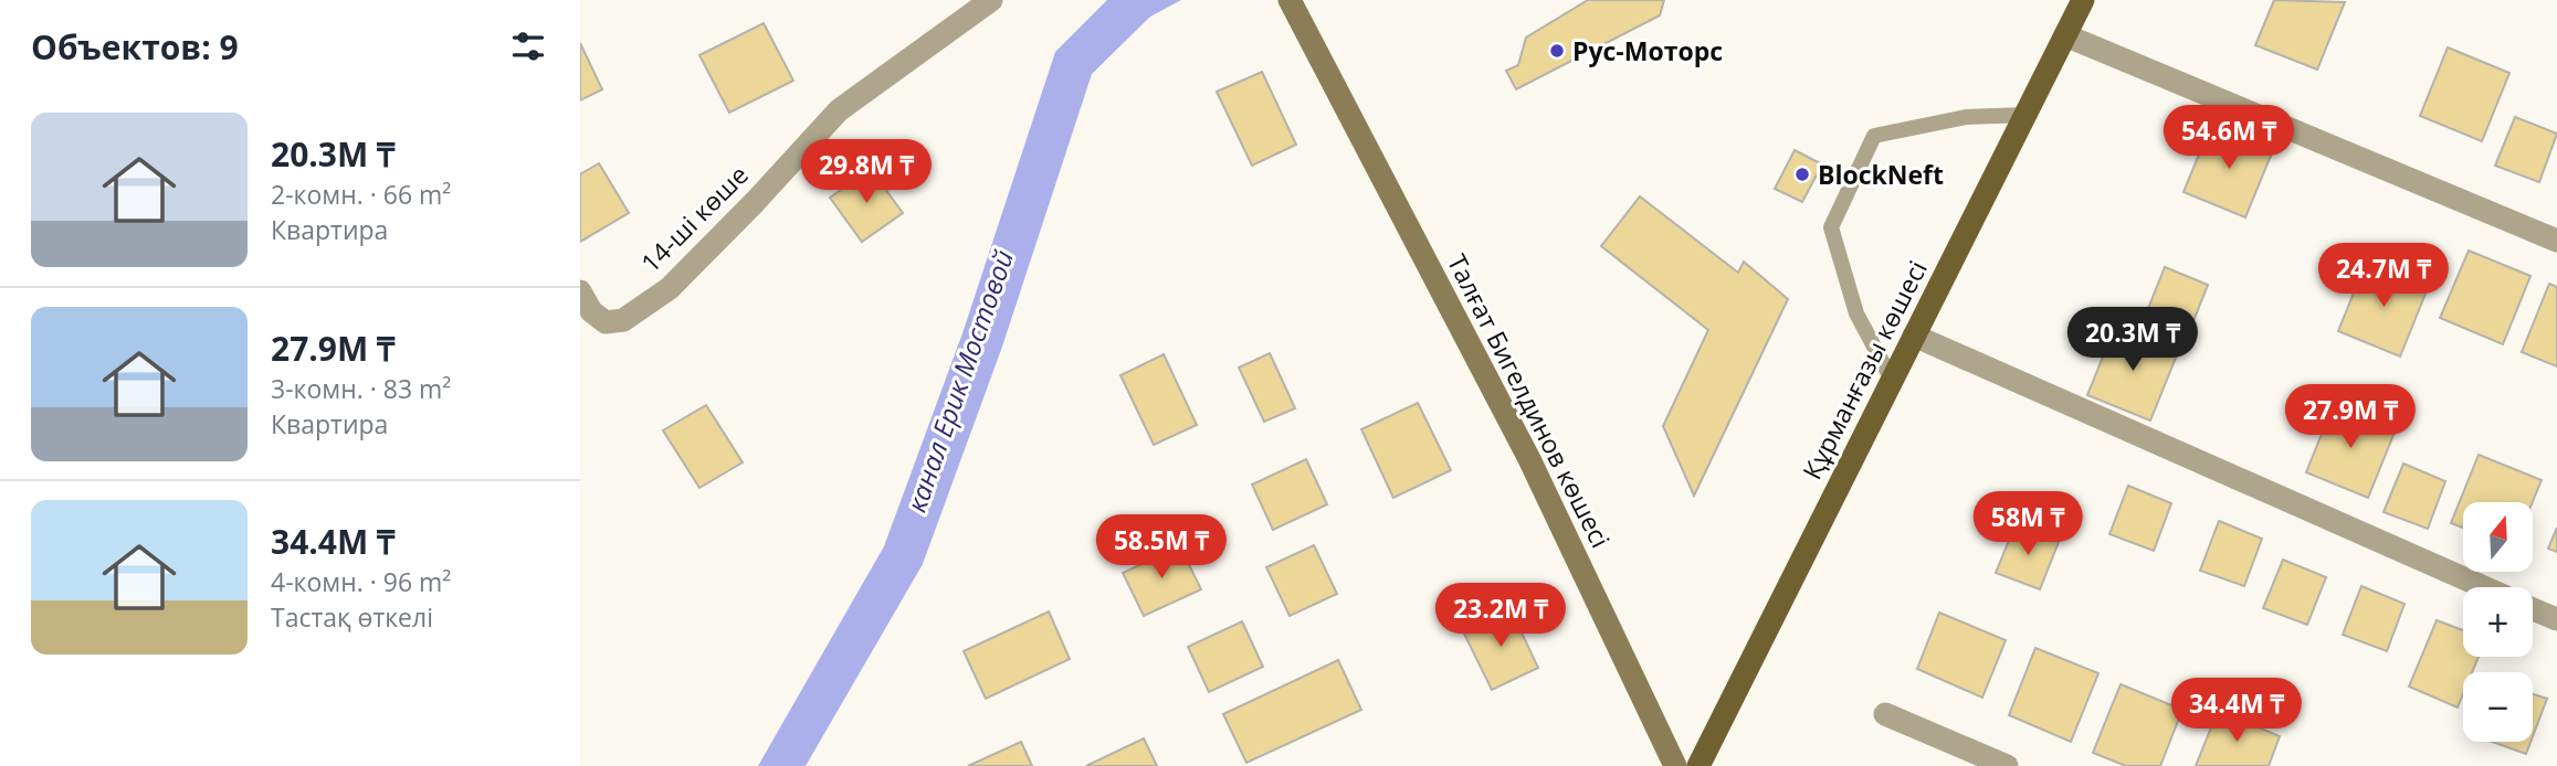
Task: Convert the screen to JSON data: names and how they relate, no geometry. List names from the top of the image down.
{
  "streets": {
    "main road": ["Құрманғазы көшесі"],
    "street": ["14-ші көше", "Талғат Бигелдинов көшесі"]
  },
  "water": ["канал Ерик Мостовой"],
  "places": ["Рус-Моторс", "BlockNeft"],
  "north": "top",
  "page": {
    "heading": "Объектов: 9",
    "list": [
      {
        "name": "20.3M ₸",
        "note": "2-комн. · 66 m² · Квартира"
      },
      {
        "name": "27.9M ₸",
        "note": "3-комн. · 83 m² · Квартира"
      },
      {
        "name": "34.4M ₸",
        "note": "4-комн. · 96 m² · Тастақ өткелі"
      }
    ],
    "price": [
      "54.6M ₸",
      "29.8M ₸",
      "24.7M ₸",
      "20.3M ₸",
      "27.9M ₸",
      "58M ₸",
      "58.5M ₸",
      "23.2M ₸",
      "34.4M ₸"
    ],
    "map_buttons": ["+", "−"]
  }
}
